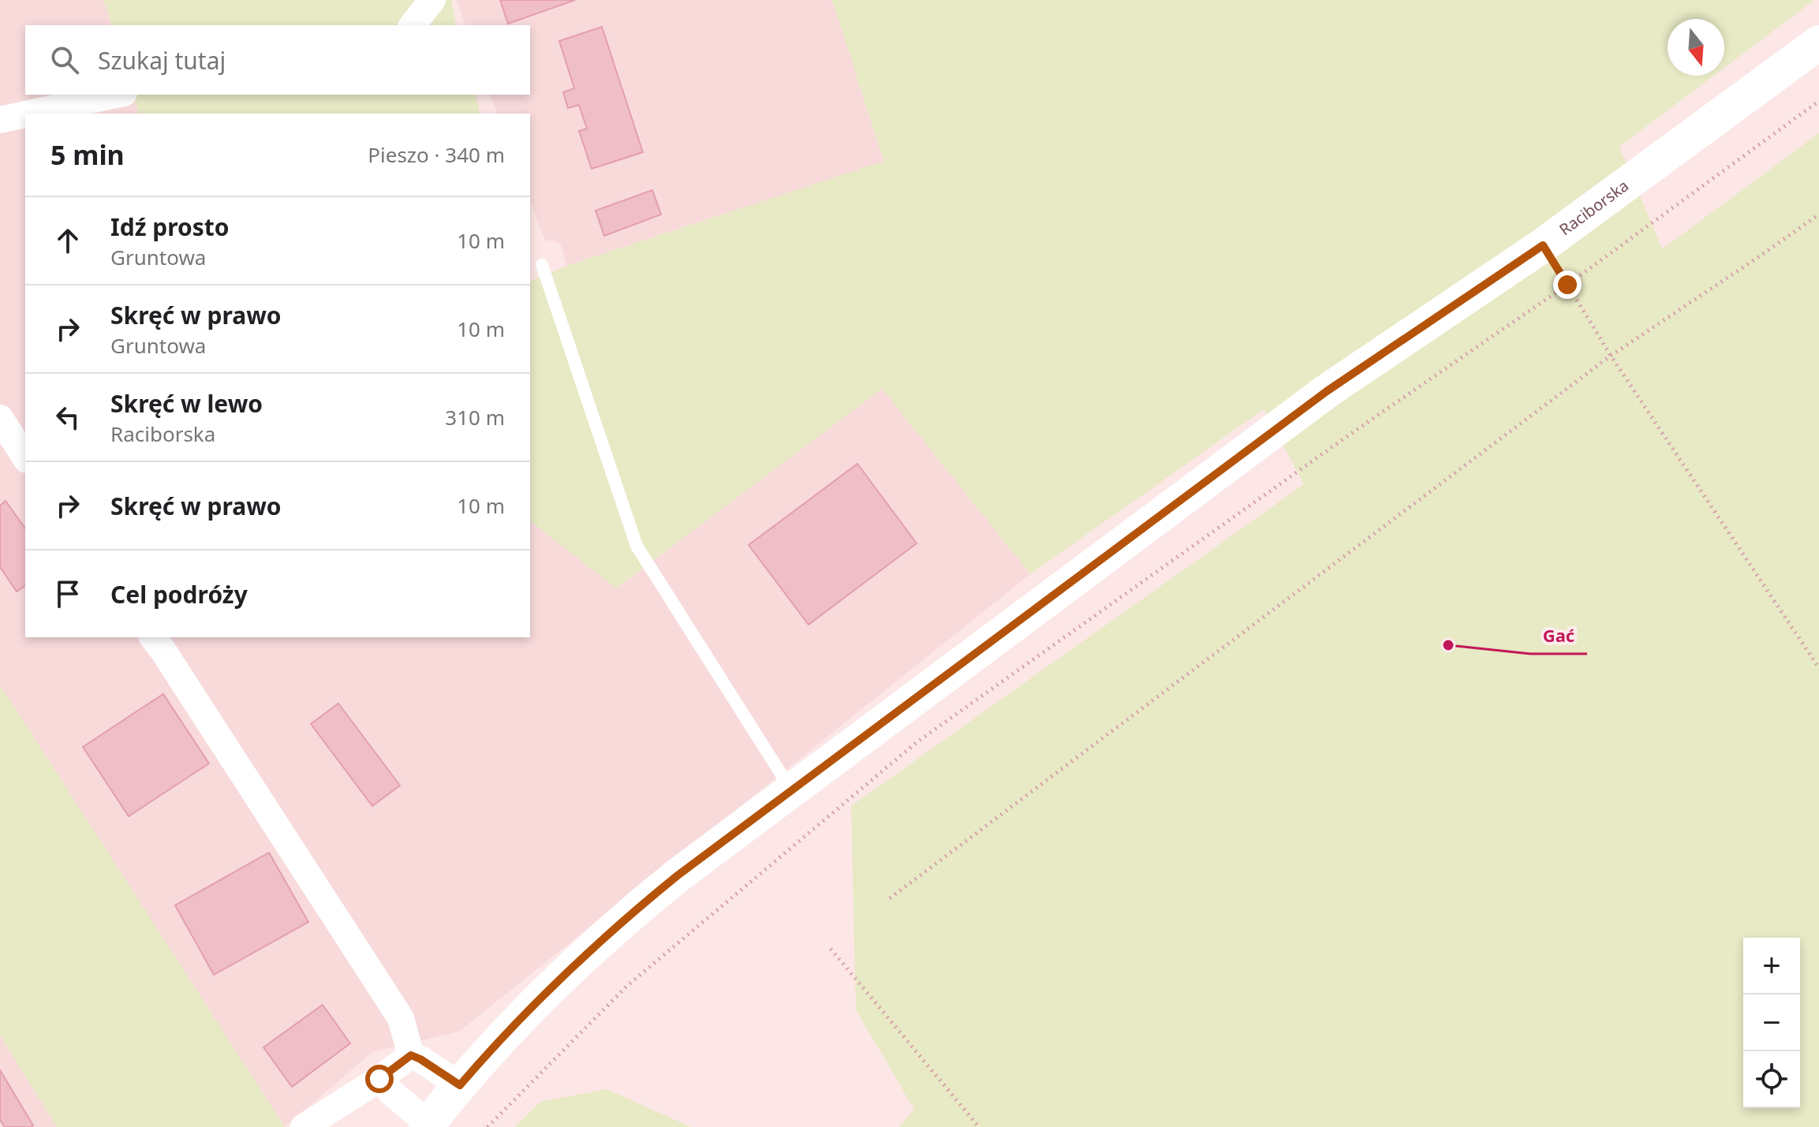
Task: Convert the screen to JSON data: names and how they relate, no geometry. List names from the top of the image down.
{
  "streets": {
    "main road": ["Raciborska"]
  },
  "places": ["Gać"],
  "north": "bottom",
  "page": {
    "search": "Szukaj tutaj",
    "heading": ["5 min", "Pieszo · 340 m"],
    "list": [
      ["Idź prosto", "Gruntowa", "10 m"],
      ["Skręć w prawo", "Gruntowa", "10 m"],
      ["Skręć w lewo", "Raciborska", "310 m"],
      ["Skręć w prawo", "10 m"],
      "Cel podróży"
    ],
    "map_buttons": ["+", "−"]
  }
}
